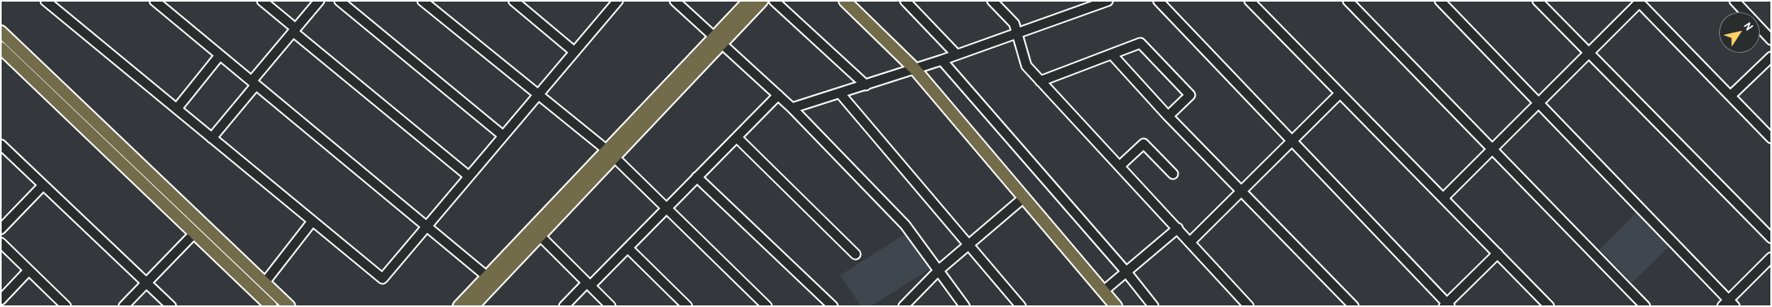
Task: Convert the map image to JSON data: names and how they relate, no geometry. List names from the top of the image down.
{
  "north": "top right"
}
